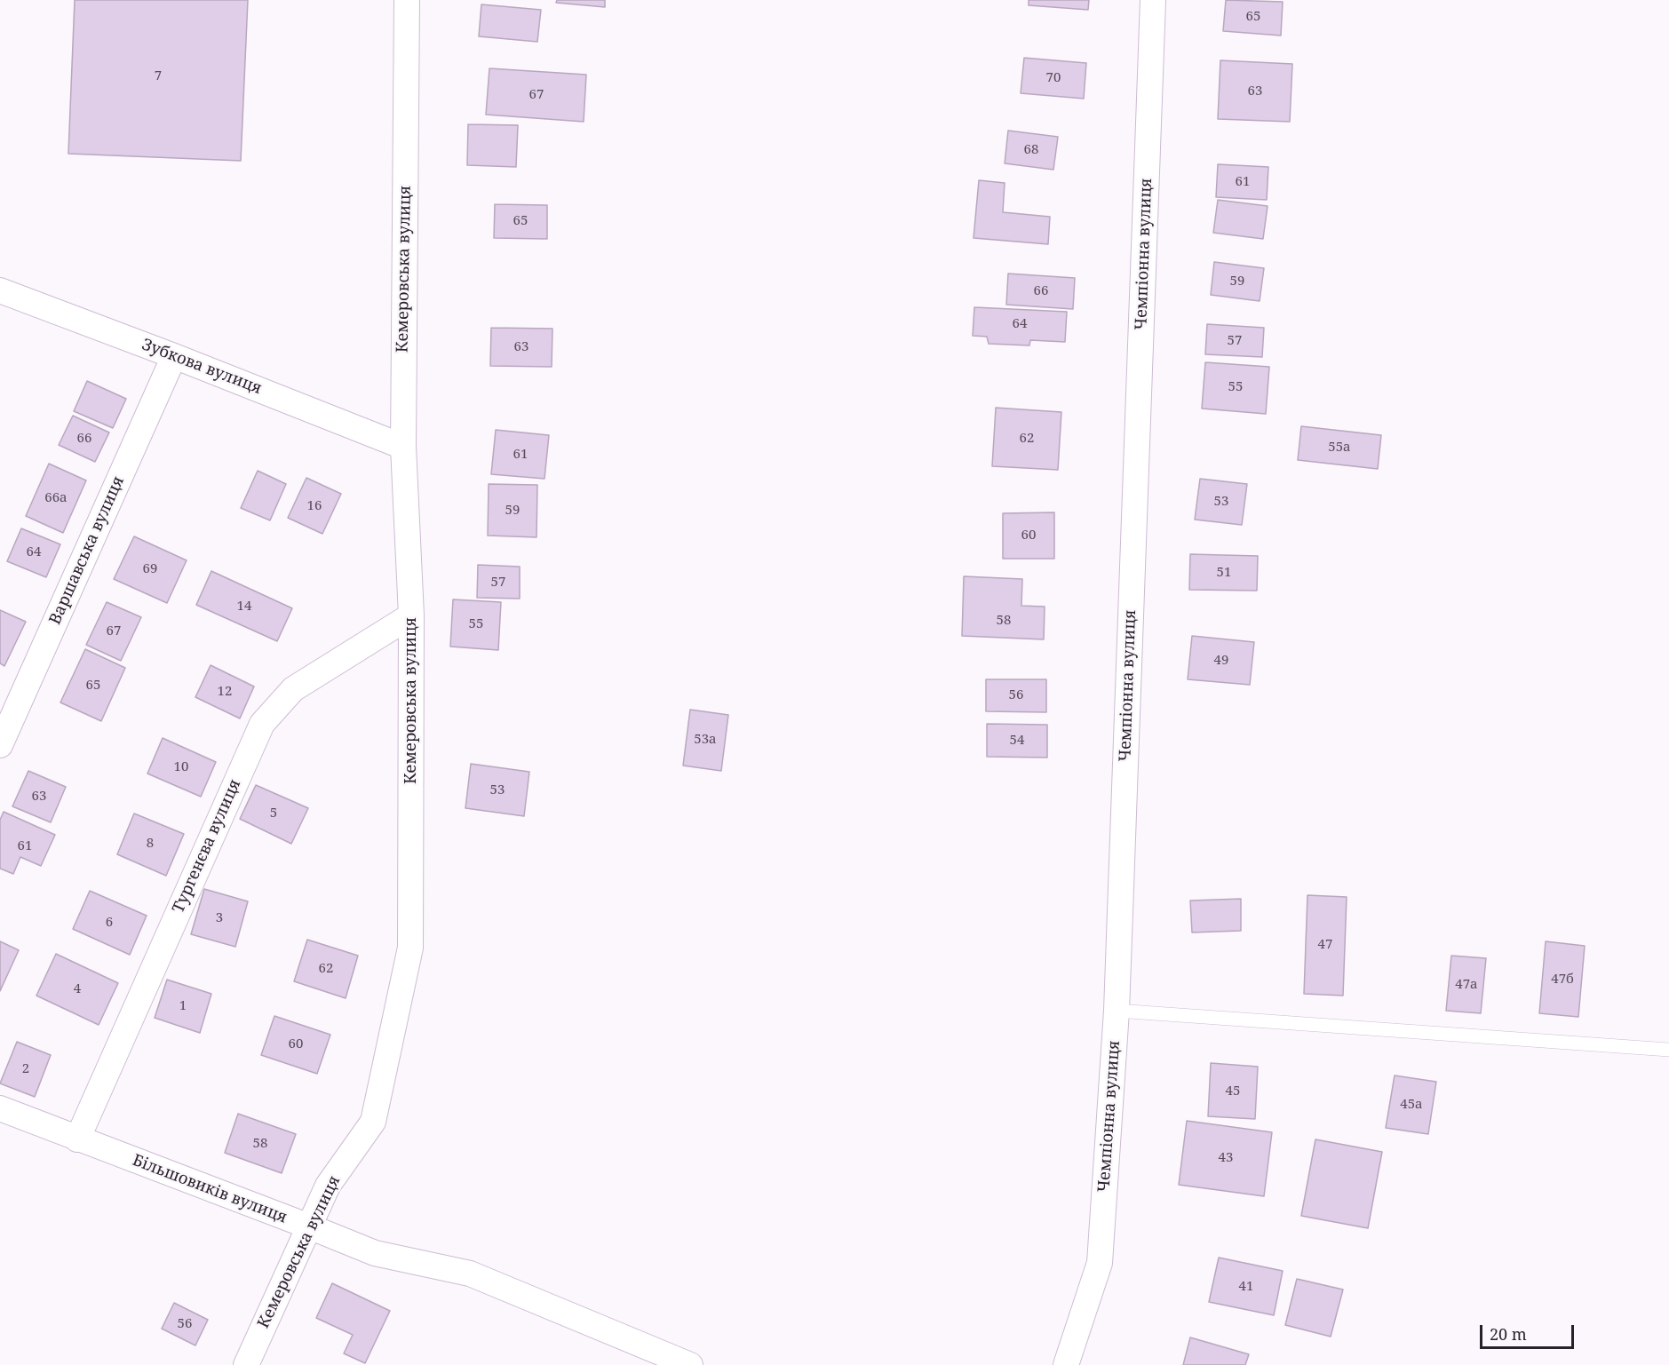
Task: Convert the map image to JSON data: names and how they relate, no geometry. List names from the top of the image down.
{
  "streets": {
    "street": [
      "Чемпіонна вулиця",
      "Кемеровська вулиця",
      "Зубкова вулиця",
      "Варшавська вулиця",
      "Тургенєва вулиця",
      "Більшовиків вулиця"
    ]
  },
  "crossings": [
    ["Кемеровська вулиця", "Зубкова вулиця"],
    ["Кемеровська вулиця", "Тургенєва вулиця"],
    ["Кемеровська вулиця", "Більшовиків вулиця"],
    ["Зубкова вулиця", "Варшавська вулиця"],
    ["Тургенєва вулиця", "Більшовиків вулиця"]
  ],
  "house_numbers": [
    "65",
    "7",
    "70",
    "63",
    "67",
    "68",
    "61",
    "65",
    "59",
    "66",
    "64",
    "57",
    "63",
    "55",
    "66",
    "62",
    "55а",
    "61",
    "66а",
    "53",
    "16",
    "59",
    "60",
    "64",
    "69",
    "51",
    "57",
    "14",
    "58",
    "55",
    "67",
    "49",
    "65",
    "12",
    "56",
    "53а",
    "54",
    "10",
    "53",
    "63",
    "5",
    "8",
    "61",
    "3",
    "6",
    "47",
    "62",
    "47б",
    "47а",
    "4",
    "1",
    "60",
    "2",
    "45",
    "45а",
    "58",
    "43",
    "41",
    "56"
  ],
  "scale_bar": "20 m"
}
